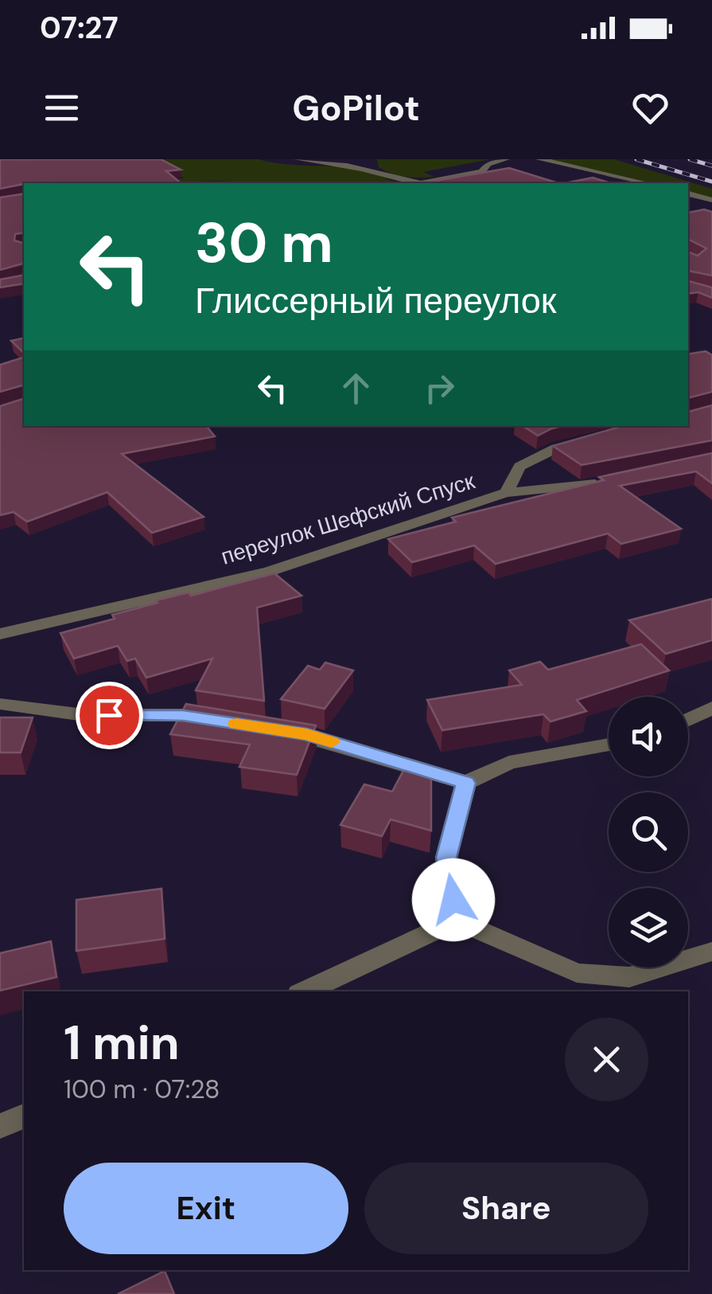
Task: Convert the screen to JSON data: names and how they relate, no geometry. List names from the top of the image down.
{
  "streets": {
    "street": ["переулок Шефский Спуск"]
  },
  "page": {
    "status": "07:27",
    "header": "GoPilot",
    "turn": ["30 m", "Глиссерный переулок"],
    "heading": ["1 min", "100 m · 07:28"],
    "buttons": ["Exit", "Share"]
  }
}
